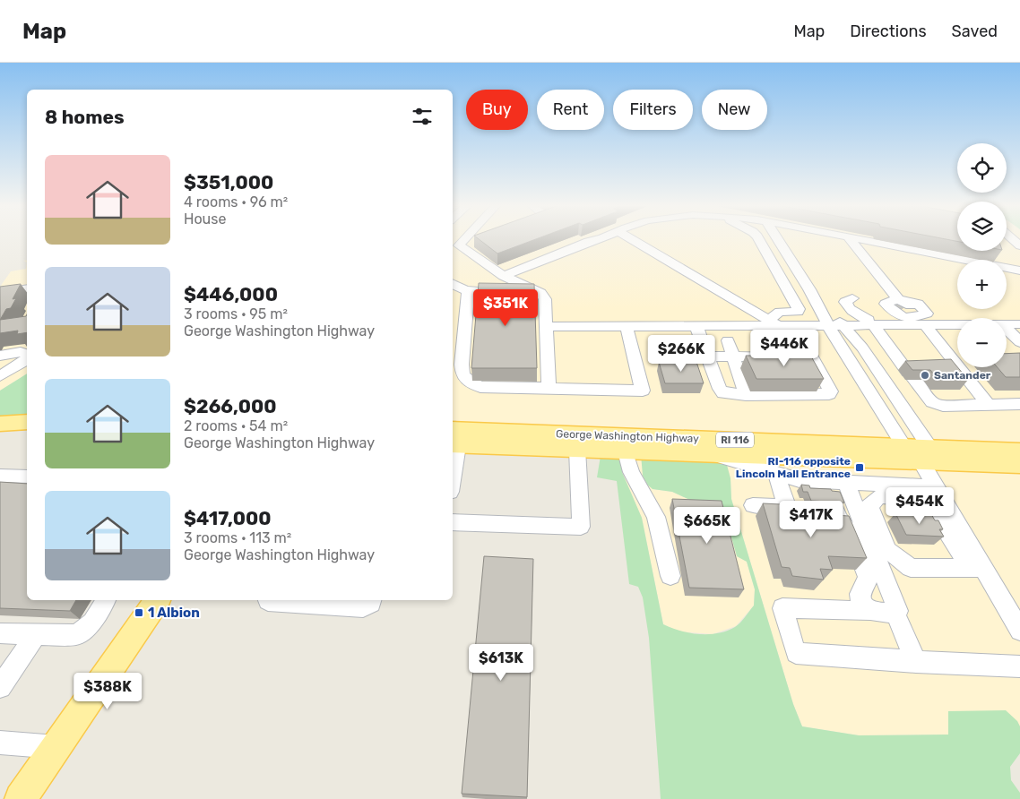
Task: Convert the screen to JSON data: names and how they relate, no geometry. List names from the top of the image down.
{
  "streets": {
    "main road": ["George Washington Highway", "RI 116"]
  },
  "places": {
    "other": ["Santander"],
    "transit": ["RI-116 opposite Lincoln Mall Entrance", "1 Albion"]
  },
  "page": {
    "header": "Map",
    "nav": ["Map", "Directions", "Saved"],
    "chip": [
      "Buy",
      "Rent",
      "Filters",
      "New"
    ],
    "heading": "8 homes",
    "map_buttons": ["+", "−"],
    "list": [
      {
        "name": "$351,000",
        "note": "4 rooms · 96 m² · House"
      },
      {
        "name": "$446,000",
        "note": "3 rooms · 95 m² · George Washington Highway"
      },
      {
        "name": "$266,000",
        "note": "2 rooms · 54 m² · George Washington Highway"
      },
      {
        "name": "$417,000",
        "note": "3 rooms · 113 m² · George Washington Highway"
      }
    ],
    "price": [
      "$351K",
      "$446K",
      "$266K",
      "$454K",
      "$417K",
      "$665K",
      "$613K",
      "$388K"
    ]
  }
}
